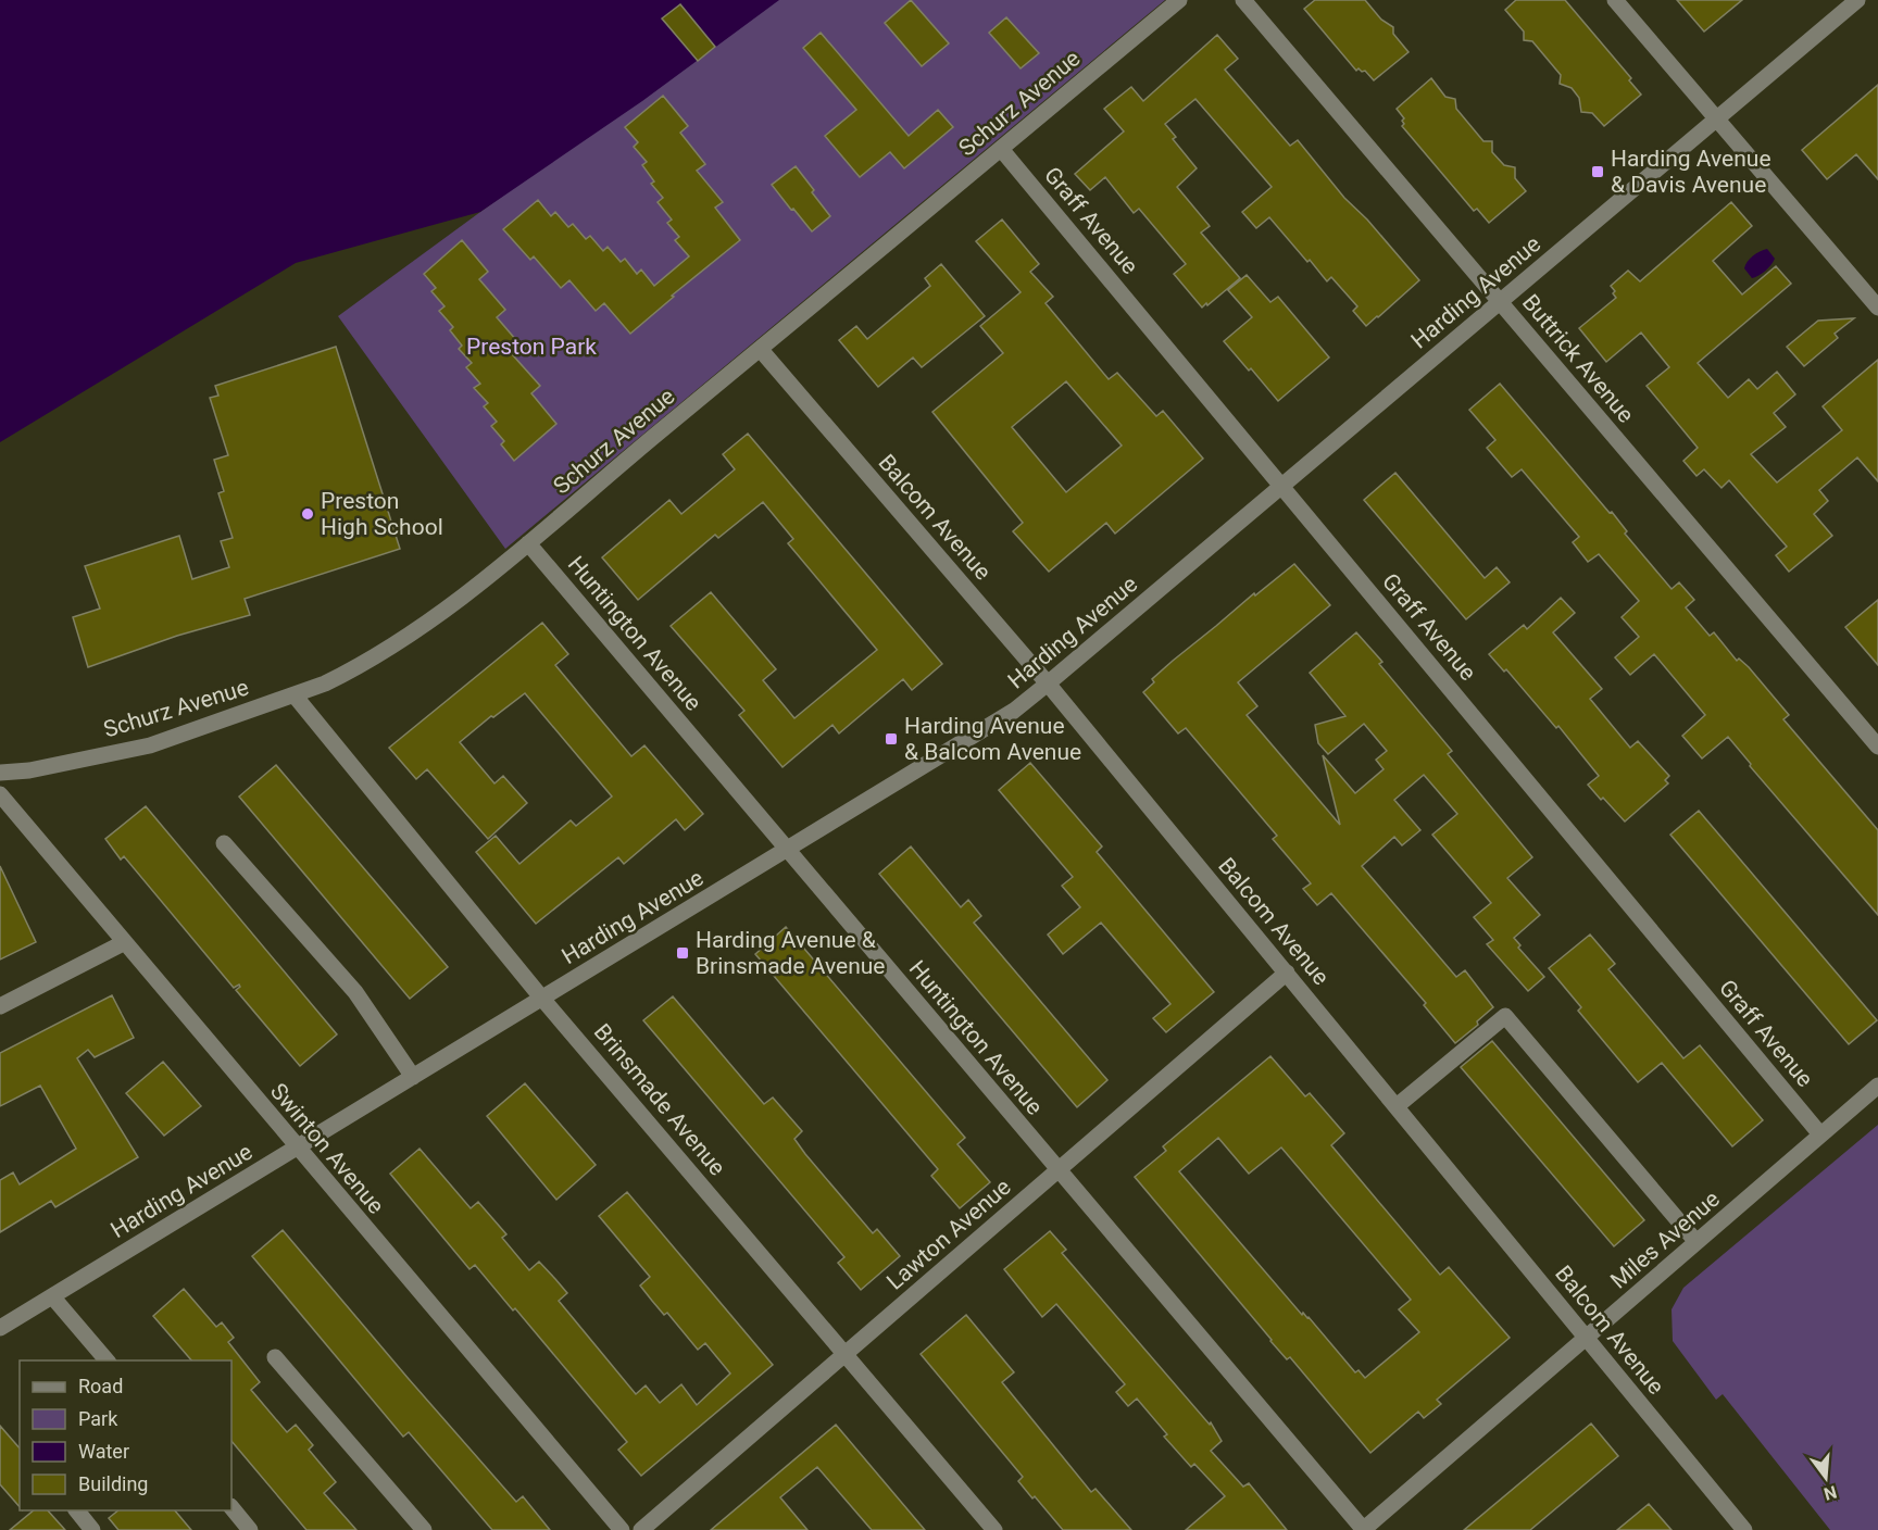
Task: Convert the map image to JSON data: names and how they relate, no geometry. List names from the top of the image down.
{
  "streets": {
    "street": [
      "Schurz Avenue",
      "Graff Avenue",
      "Harding Avenue",
      "Buttrick Avenue",
      "Balcom Avenue",
      "Huntington Avenue",
      "Brinsmade Avenue",
      "Swinton Avenue",
      "Lawton Avenue",
      "Miles Avenue"
    ]
  },
  "crossings": [
    ["Schurz Avenue", "Graff Avenue"],
    ["Schurz Avenue", "Balcom Avenue"],
    ["Schurz Avenue", "Huntington Avenue"],
    ["Schurz Avenue", "Brinsmade Avenue"],
    ["Graff Avenue", "Harding Avenue"],
    ["Graff Avenue", "Miles Avenue"],
    ["Harding Avenue", "Buttrick Avenue"],
    ["Harding Avenue", "Balcom Avenue"],
    ["Harding Avenue", "Huntington Avenue"],
    ["Harding Avenue", "Brinsmade Avenue"],
    ["Harding Avenue", "Swinton Avenue"],
    ["Balcom Avenue", "Lawton Avenue"],
    ["Balcom Avenue", "Miles Avenue"],
    ["Huntington Avenue", "Lawton Avenue"],
    ["Huntington Avenue", "Miles Avenue"],
    ["Brinsmade Avenue", "Lawton Avenue"]
  ],
  "parks": ["Preston Park"],
  "places": {
    "transit": ["Harding Avenue & Davis Avenue", "Harding Avenue & Balcom Avenue", "Harding Avenue & Brinsmade Avenue"],
    "other": ["Preston High School"]
  },
  "legend": [
    "Road",
    "Park",
    "Water",
    "Building"
  ],
  "north": "bottom"
}
